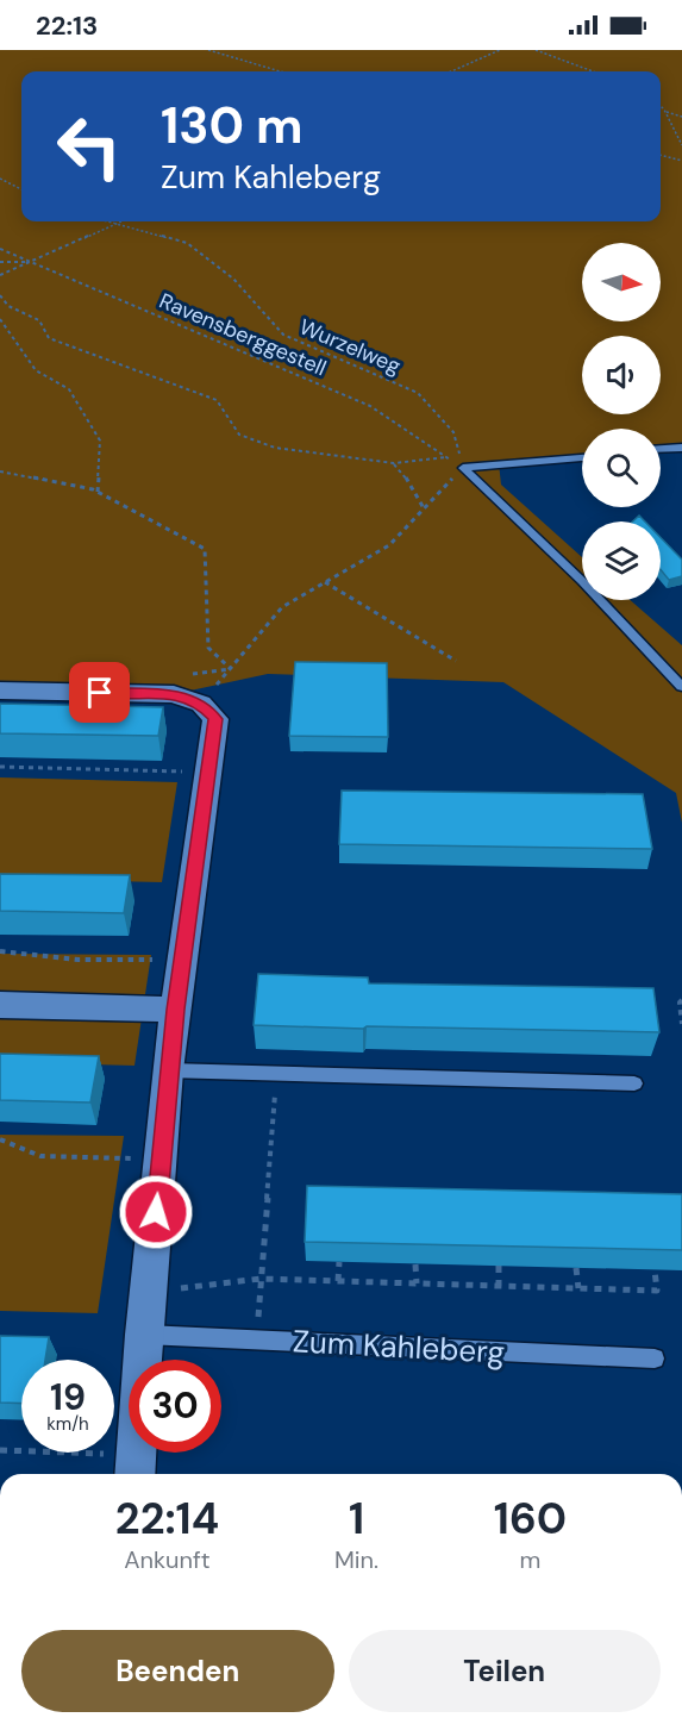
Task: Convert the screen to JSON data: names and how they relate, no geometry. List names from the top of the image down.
{
  "streets": {
    "lane": ["Zum Kahleberg"],
    "path": ["Ravensberggestell", "Wurzelweg"]
  },
  "crossings": [
    ["Ravensberggestell", "Wurzelweg"]
  ],
  "north": "right",
  "page": {
    "status": "22:13",
    "turn": ["130 m", "Zum Kahleberg"],
    "speed": "19 km/h",
    "limit": "30",
    "eta": [
      "22:14",
      "Ankunft",
      "1",
      "Min.",
      "160",
      "m"
    ],
    "buttons": ["Beenden", "Teilen"]
  }
}
